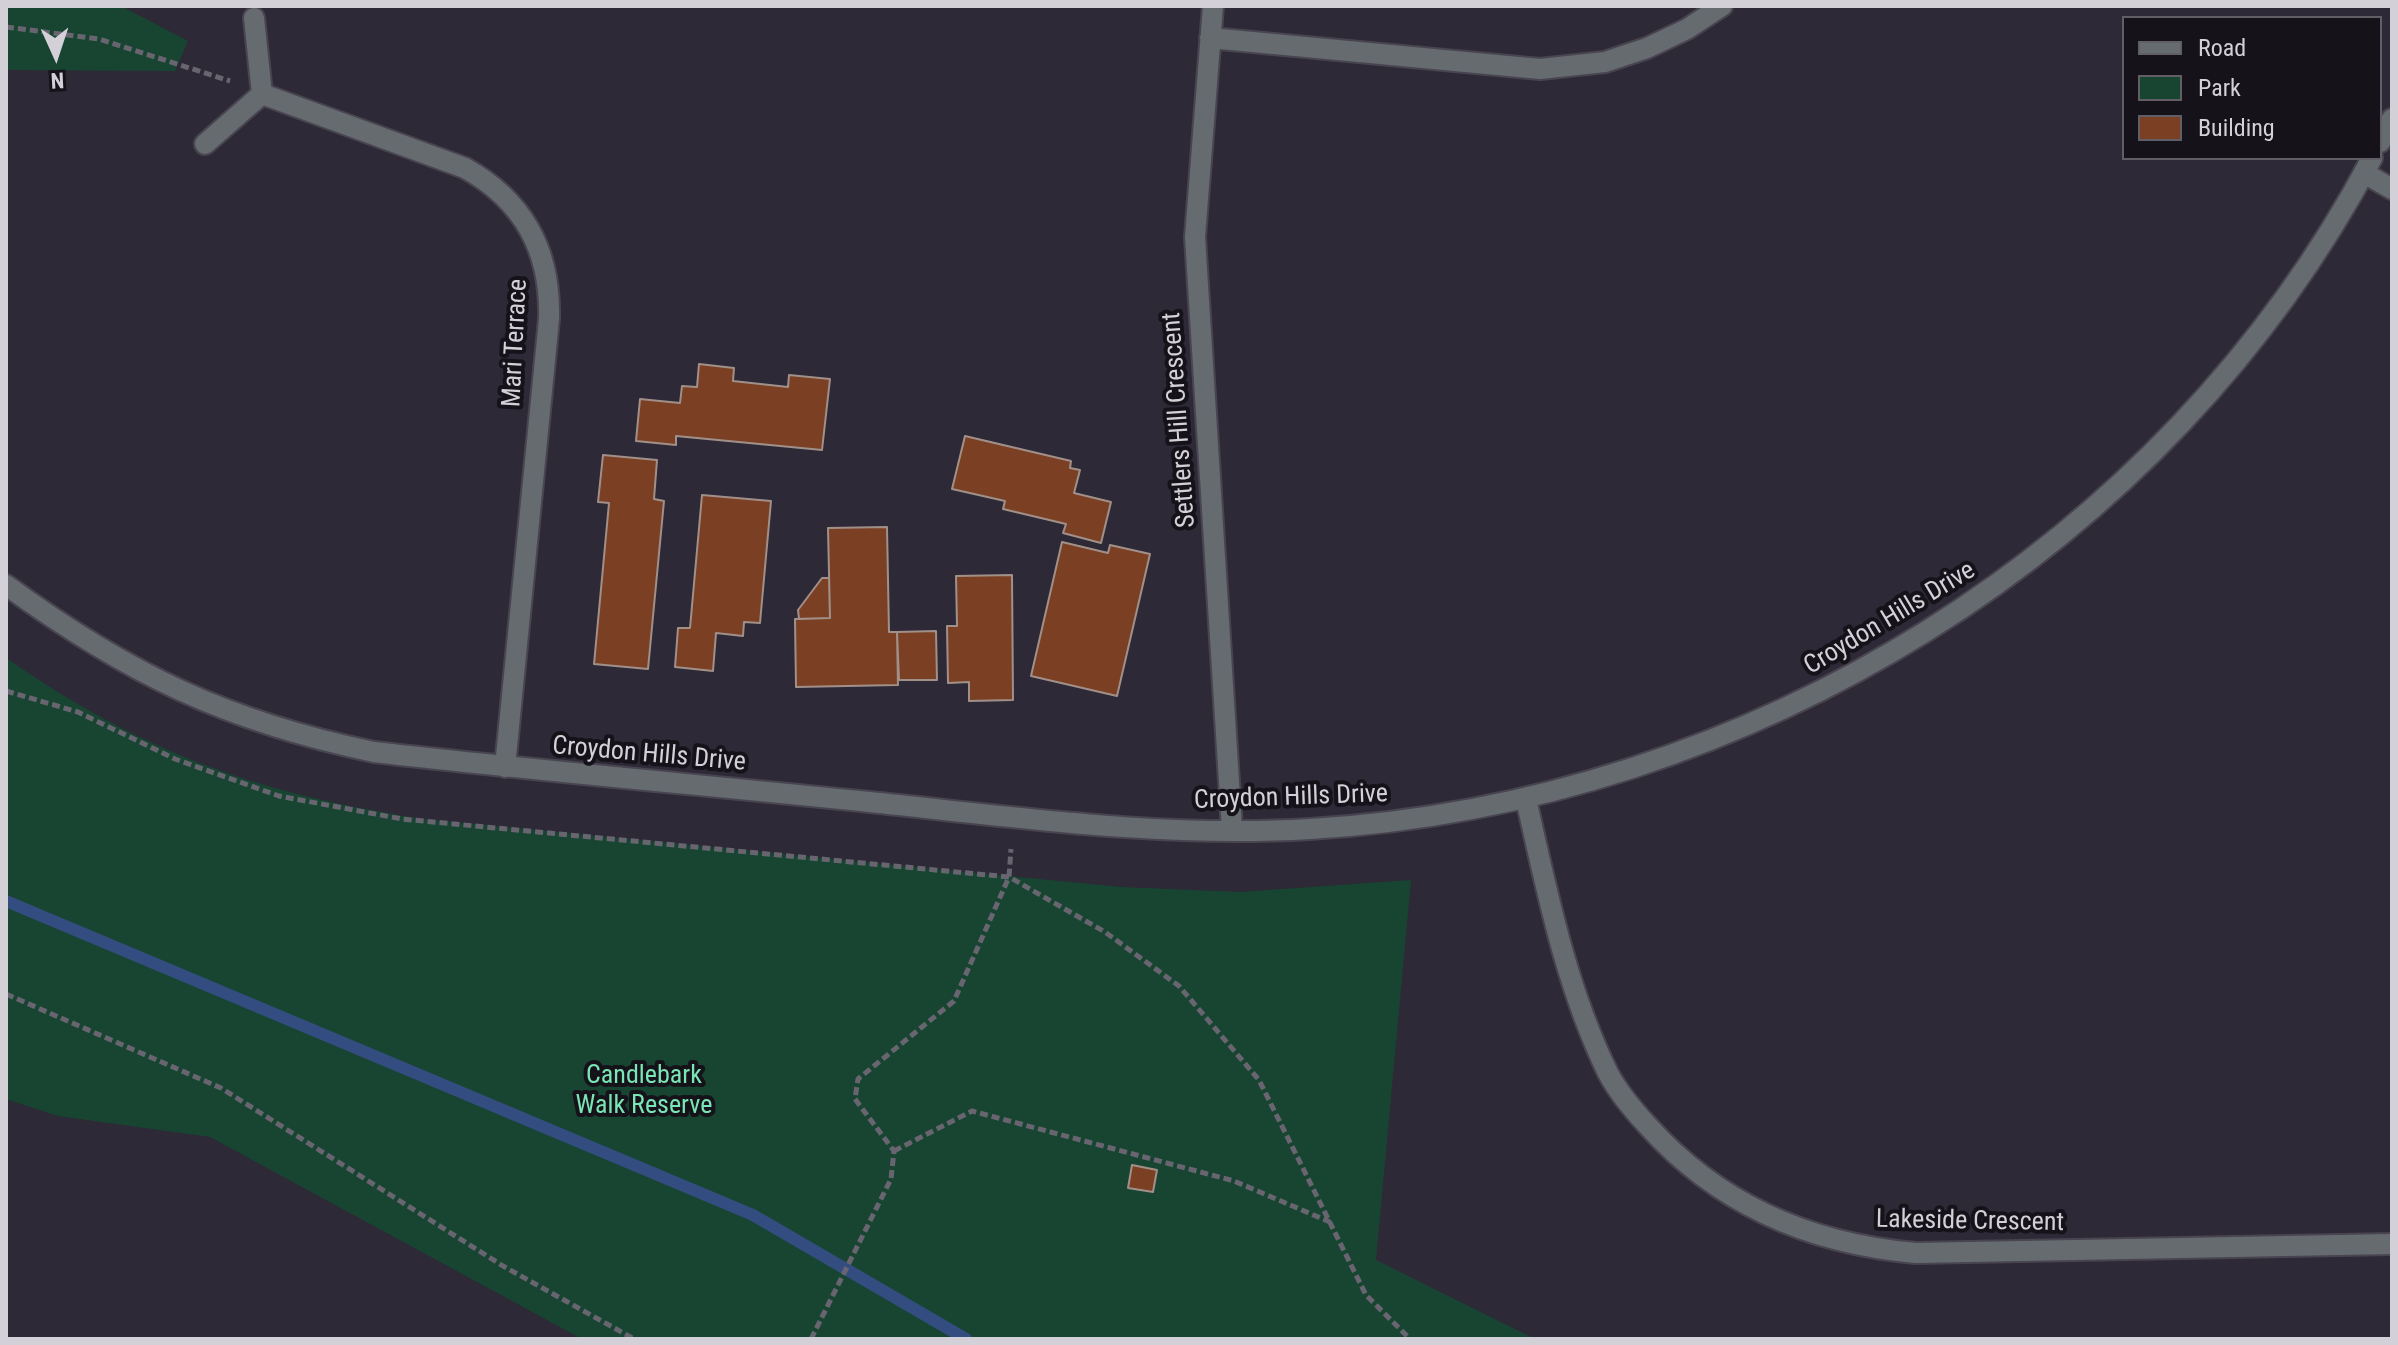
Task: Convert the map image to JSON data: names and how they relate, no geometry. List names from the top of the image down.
{
  "streets": {
    "street": [
      "Mari Terrace",
      "Settlers Hill Crescent",
      "Croydon Hills Drive",
      "Lakeside Crescent"
    ]
  },
  "crossings": [
    ["Mari Terrace", "Croydon Hills Drive"],
    ["Settlers Hill Crescent", "Croydon Hills Drive"],
    ["Croydon Hills Drive", "Lakeside Crescent"]
  ],
  "parks": ["Candlebark Walk Reserve"],
  "legend": ["Road", "Park", "Building"],
  "north": "bottom"
}
